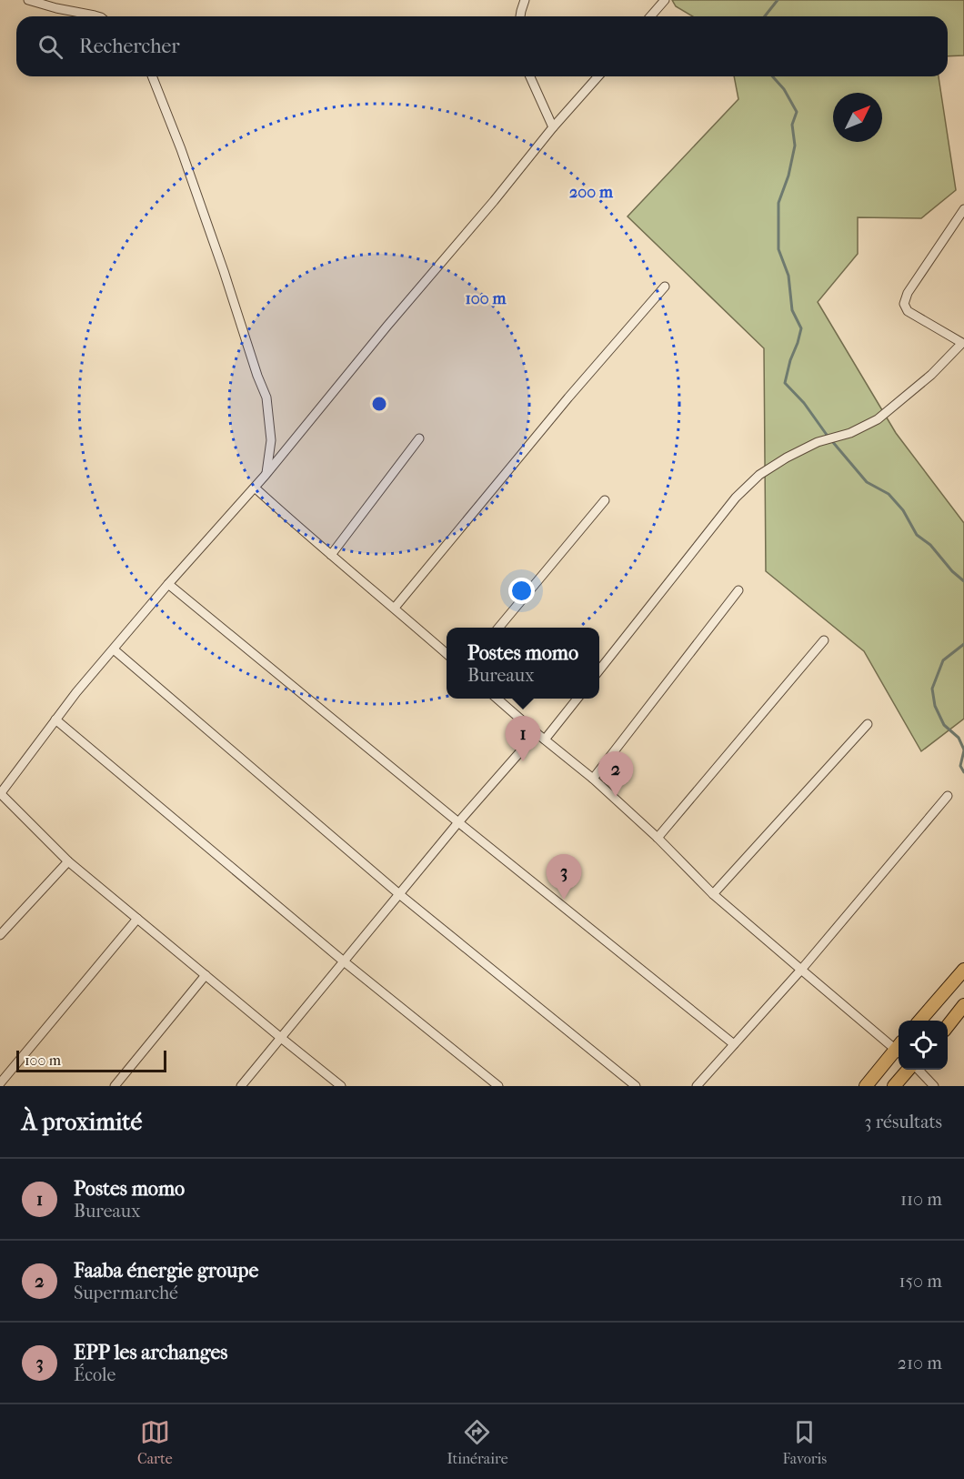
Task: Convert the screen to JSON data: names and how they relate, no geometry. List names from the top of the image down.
{
  "scale_bar": "100 m",
  "north": "top right",
  "page": {
    "search": "Rechercher",
    "popup": ["Postes momo", "Bureaux"],
    "pins": ["1", "2", "3"],
    "scale": "100 m",
    "heading": ["À proximité", "3 résultats"],
    "list": [
      {
        "mark": "1",
        "name": "Postes momo",
        "note": "Bureaux",
        "value": "110 m"
      },
      {
        "mark": "2",
        "name": "Faaba énergie groupe",
        "note": "Supermarché",
        "value": "150 m"
      },
      {
        "mark": "3",
        "name": "EPP les archanges",
        "note": "École",
        "value": "210 m"
      }
    ],
    "nav": ["Carte", "Itinéraire", "Favoris"]
  },
  "rings": ["200 m", "100 m"]
}
